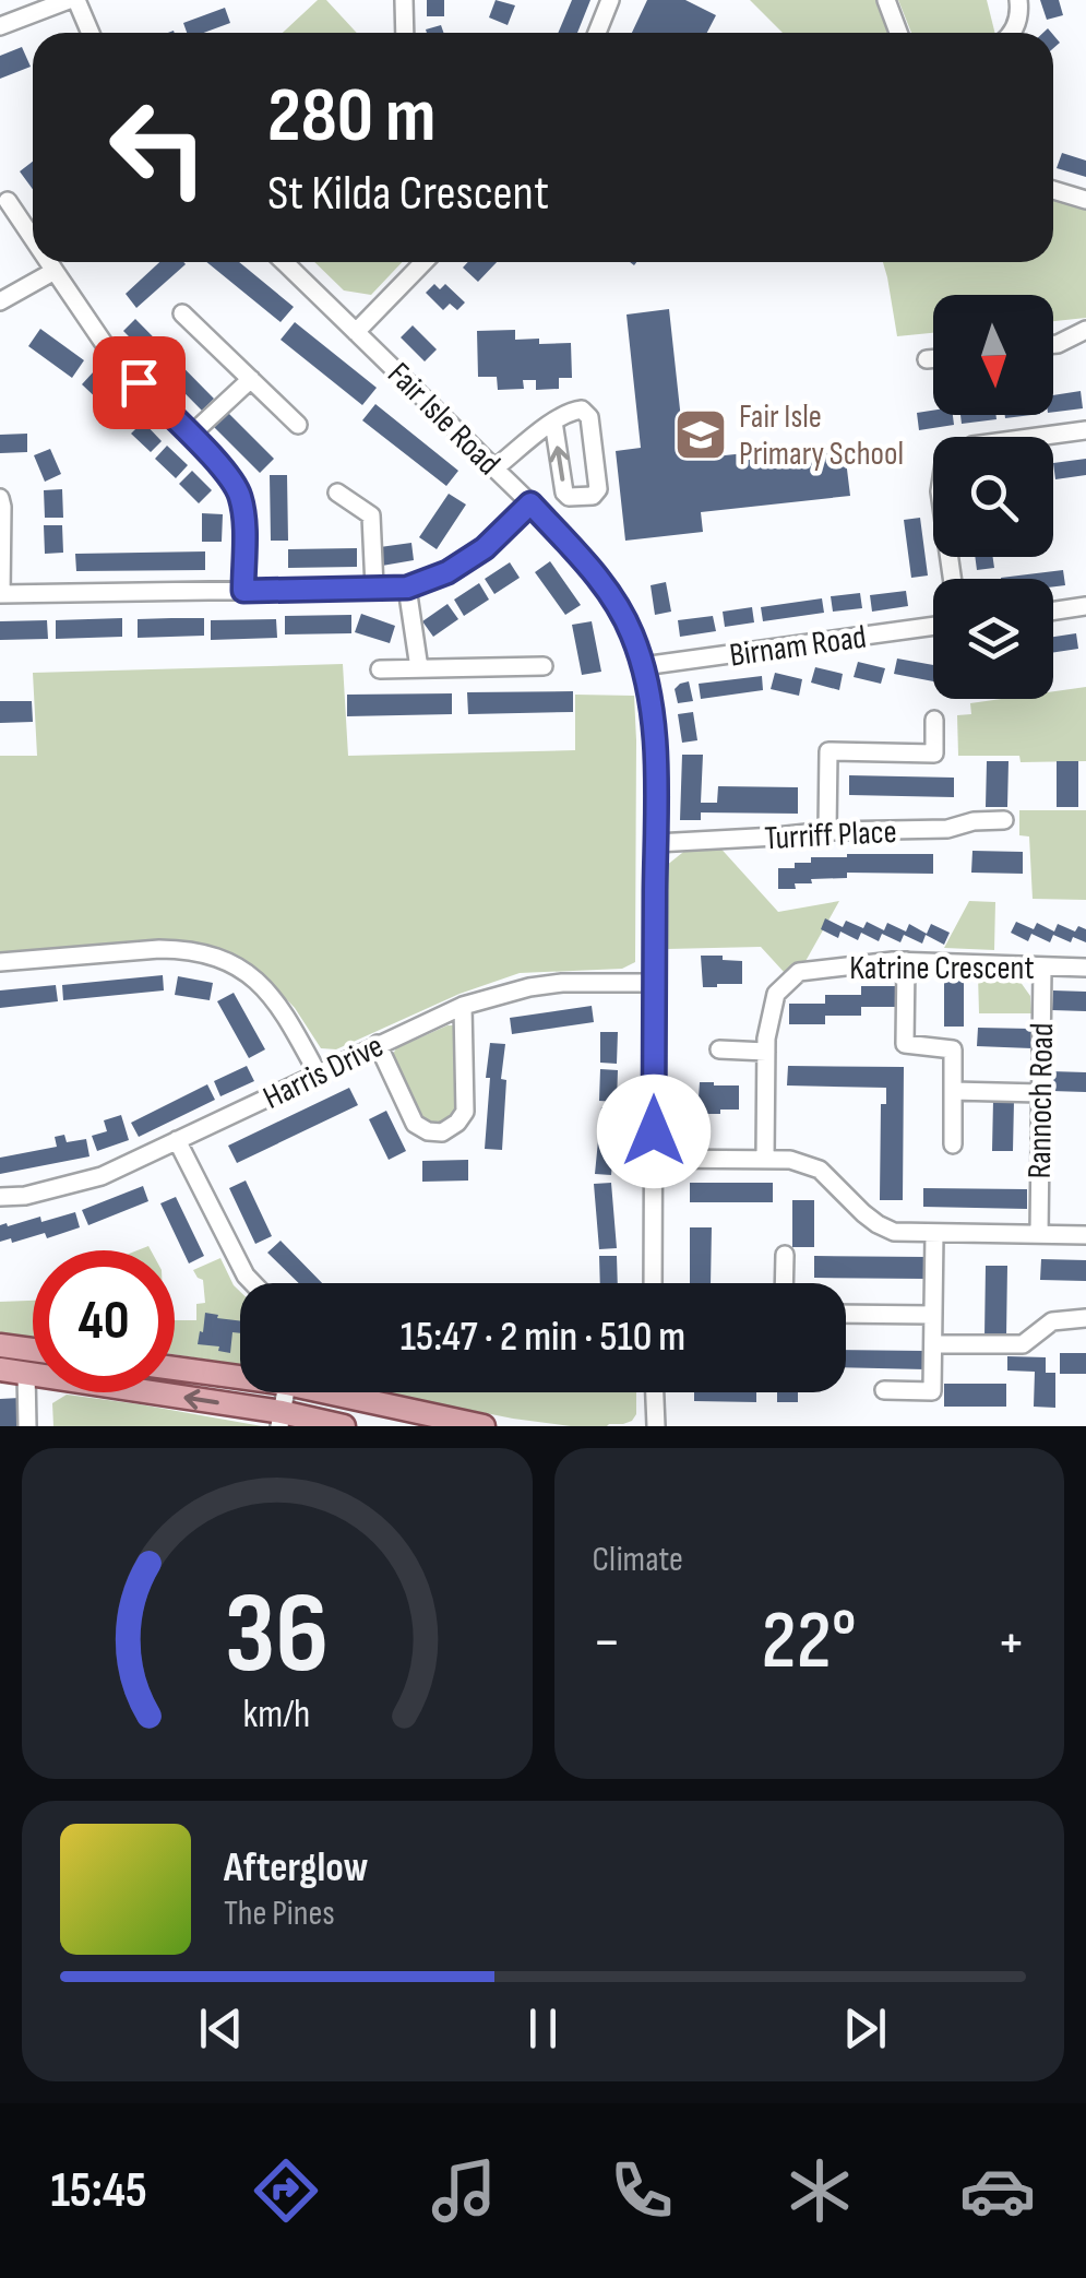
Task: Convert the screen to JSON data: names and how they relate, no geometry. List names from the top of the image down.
{
  "streets": {
    "street": [
      "Fair Isle Road",
      "Birnam Road",
      "Turriff Place",
      "Katrine Crescent",
      "Harris Drive",
      "Rannoch Road"
    ]
  },
  "crossings": [
    ["Fair Isle Road", "Birnam Road"],
    ["Fair Isle Road", "Turriff Place"],
    ["Fair Isle Road", "Harris Drive"],
    ["Katrine Crescent", "Rannoch Road"]
  ],
  "places": {
    "school or university": ["Fair Isle Primary School"]
  },
  "north": "bottom",
  "page": {
    "turn": ["280 m", "St Kilda Crescent"],
    "limit": "40",
    "trip": "15:47 · 2 min · 510 m",
    "tile": "Climate",
    "heat": ["−", "22°", "+"],
    "song": ["Afterglow", "The Pines"],
    "tabs": "15:45",
    "gauge": ["36", "km/h"]
  }
}
